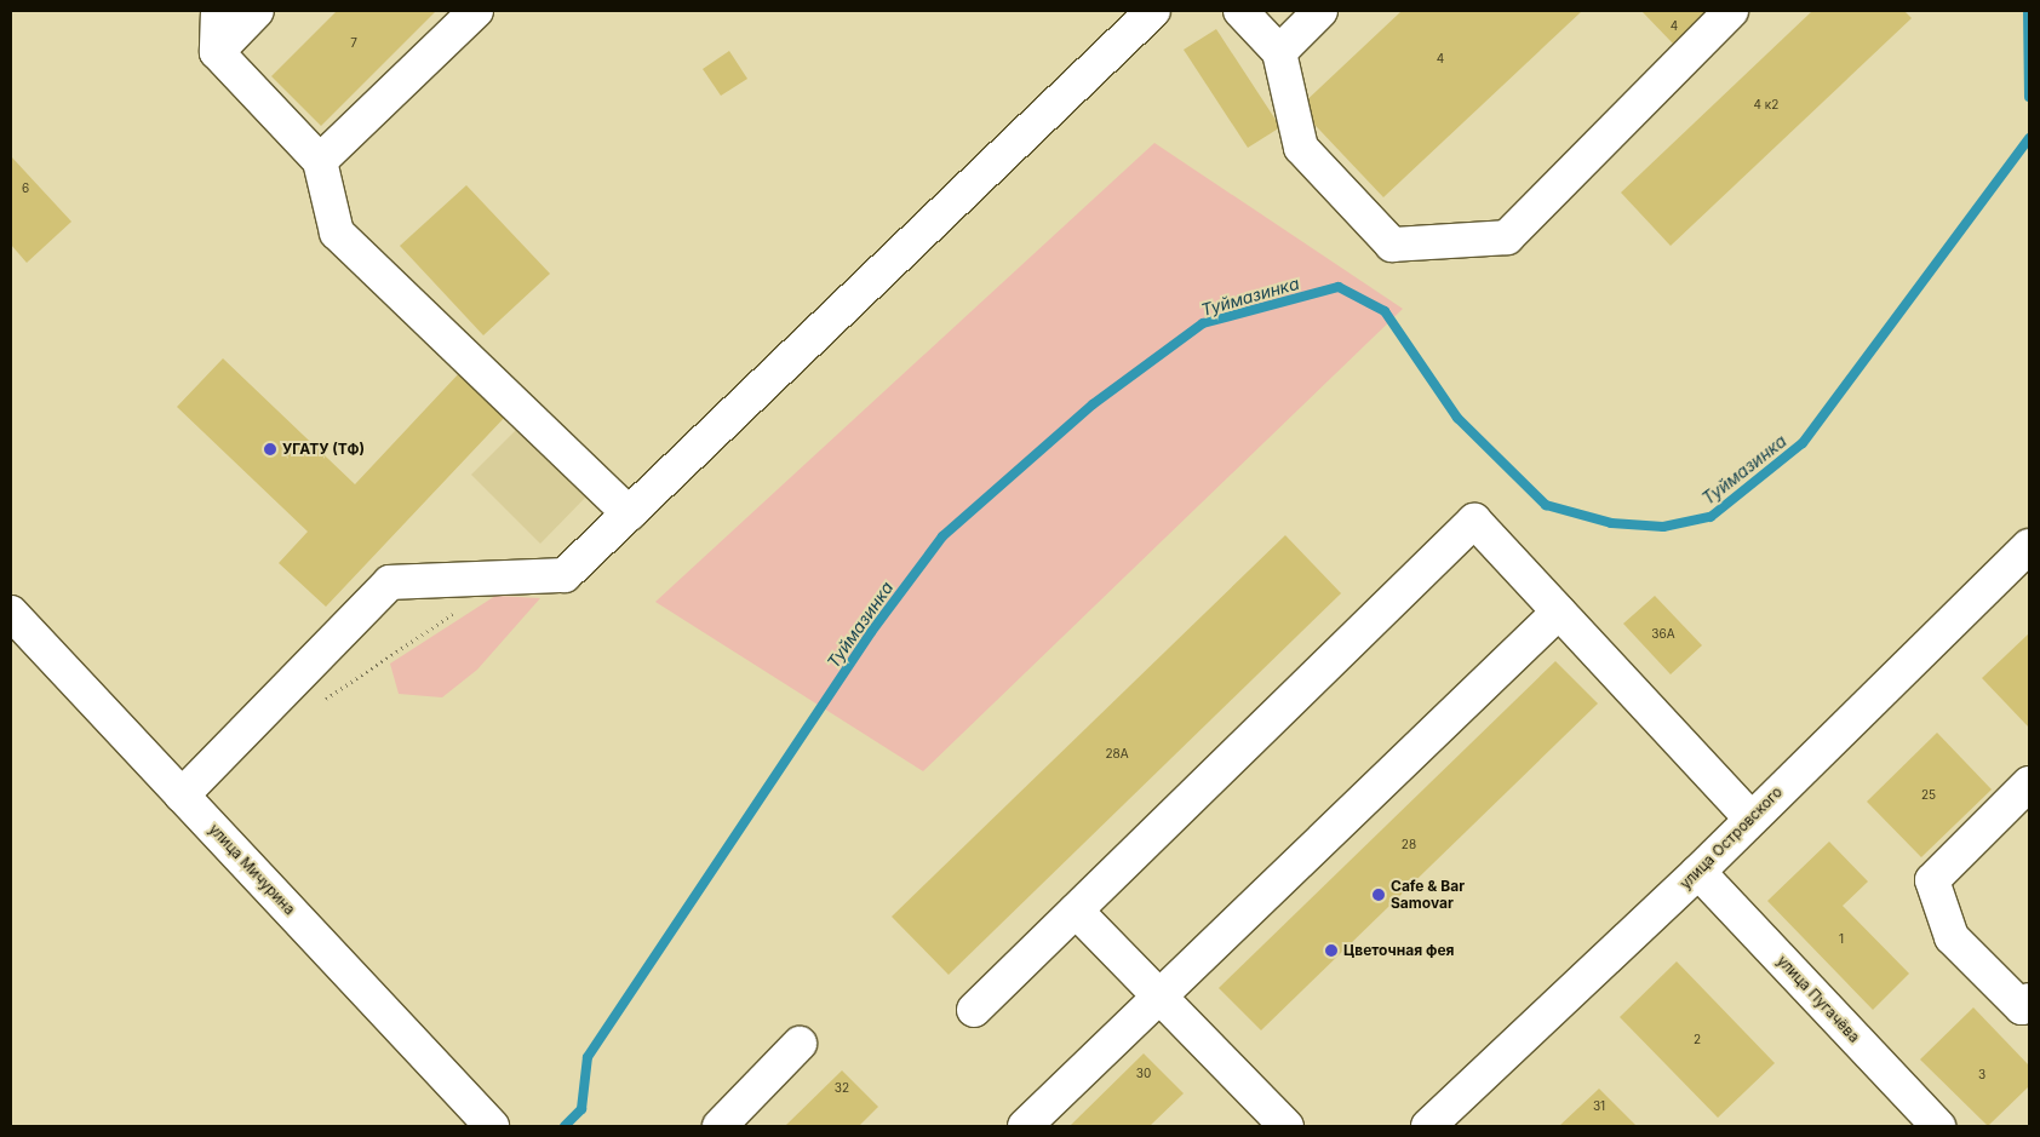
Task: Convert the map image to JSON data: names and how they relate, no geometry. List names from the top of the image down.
{
  "streets": {
    "street": ["улица Островского", "улица Мичурина", "улица Пугачёва"]
  },
  "crossings": [
    ["улица Островского", "улица Пугачёва"]
  ],
  "water": ["Туймазинка"],
  "places": ["УГАТУ (ТФ)", "Cafe & Bar Samovar", "Цветочная фея"],
  "house_numbers": [
    "4",
    "7",
    "4",
    "4 к2",
    "6",
    "36А",
    "28А",
    "25",
    "28",
    "1",
    "2",
    "30",
    "3",
    "32",
    "31"
  ]
}
